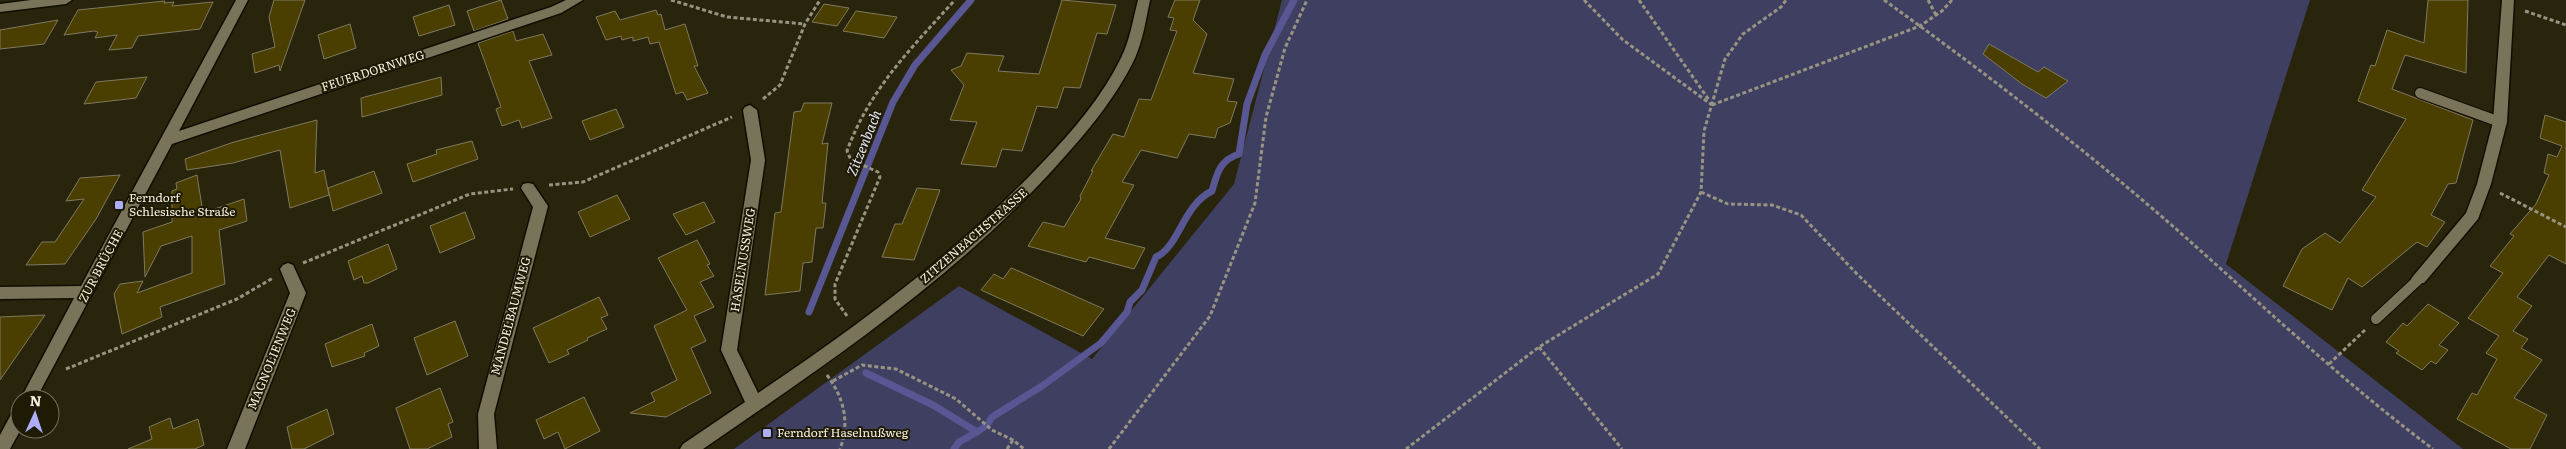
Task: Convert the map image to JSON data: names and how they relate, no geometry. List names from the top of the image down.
{
  "streets": {
    "street": [
      "FEUERDORNWEG",
      "ZITZENBACHSTRASSE",
      "HASELNUSSWEG",
      "ZUR BRÜCHE",
      "MANDELBAUMWEG",
      "MAGNOLIENWEG"
    ]
  },
  "crossings": [
    ["FEUERDORNWEG", "ZUR BRÜCHE"],
    ["ZITZENBACHSTRASSE", "HASELNUSSWEG"]
  ],
  "water": ["Zitzenbach"],
  "places": {
    "transit": ["Ferndorf Schlesische Straße", "Ferndorf Haselnußweg"]
  },
  "north": "top"
}
